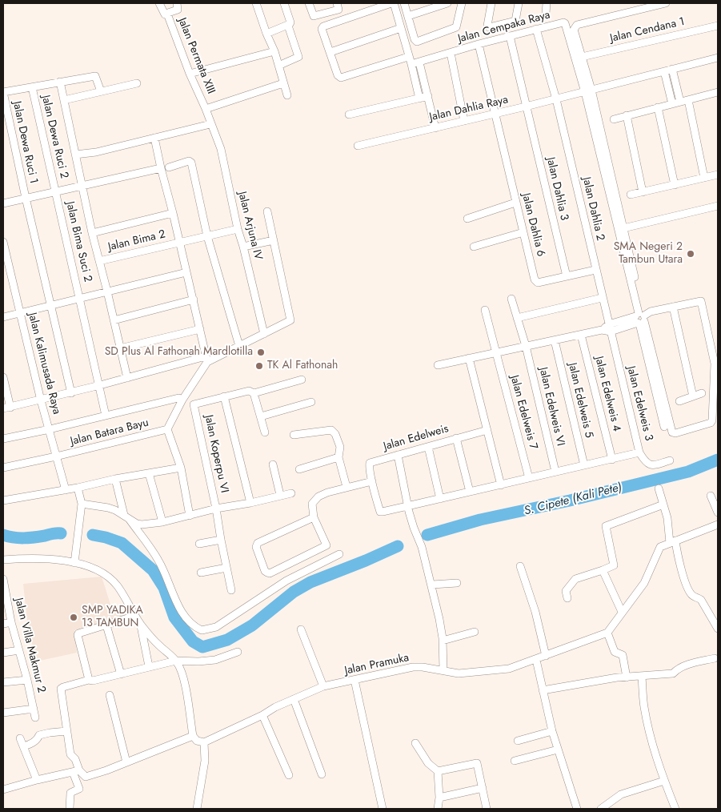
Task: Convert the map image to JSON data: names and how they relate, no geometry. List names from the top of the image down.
{
  "streets": {
    "street": [
      "Jalan Cempaka Raya",
      "Jalan Cendana 1",
      "Jalan Permata XIII",
      "Jalan Dahlia Raya",
      "Jalan Dewa Ruci 2",
      "Jalan Dewa Ruci 1",
      "Jalan Dahlia 3",
      "Jalan Dahlia 2",
      "Jalan Dahlia 6",
      "Jalan Arjuna IV",
      "Jalan Bima 2",
      "Jalan Bima Suci 2",
      "Jalan Kalimusada Raya",
      "Jalan Edelweis 4",
      "Jalan Edelweis 5",
      "Jalan Edelweis 3",
      "Jalan Edelweis VI",
      "Jalan Edelweis 7",
      "Jalan Batara Bayu",
      "Jalan Edelweis",
      "Jalan Koperpu VI",
      "Jalan Villa Makmur 2",
      "Jalan Pramuka"
    ]
  },
  "crossings": [
    ["Jalan Cempaka Raya", "Jalan Dahlia Raya"],
    ["Jalan Cempaka Raya", "Jalan Dahlia 3"],
    ["Jalan Cempaka Raya", "Jalan Dahlia 2"],
    ["Jalan Cempaka Raya", "Jalan Dahlia 6"],
    ["Jalan Permata XIII", "Jalan Arjuna IV"],
    ["Jalan Dahlia Raya", "Jalan Dahlia 3"],
    ["Jalan Dahlia Raya", "Jalan Dahlia 2"],
    ["Jalan Dahlia Raya", "Jalan Dahlia 6"],
    ["Jalan Dewa Ruci 2", "Jalan Bima Suci 2"],
    ["Jalan Dahlia 3", "Jalan Dahlia 6"],
    ["Jalan Dahlia 2", "Jalan Dahlia 6"],
    ["Jalan Dahlia 2", "Jalan Edelweis 3"],
    ["Jalan Arjuna IV", "Jalan Bima 2"],
    ["Jalan Kalimusada Raya", "Jalan Batara Bayu"],
    ["Jalan Edelweis 4", "Jalan Edelweis 3"],
    ["Jalan Edelweis 5", "Jalan Edelweis 3"],
    ["Jalan Edelweis 3", "Jalan Edelweis VI"],
    ["Jalan Edelweis 3", "Jalan Edelweis 7"],
    ["Jalan Edelweis 3", "Jalan Edelweis"]
  ],
  "water": ["S. Cipete (Kali Pete)"],
  "places": [
    "SMA Negeri 2 Tambun Utara",
    "SD Plus Al Fathonah Mardlotilla",
    "TK Al Fathonah",
    "SMP YADIKA 13 TAMBUN"
  ]
}
